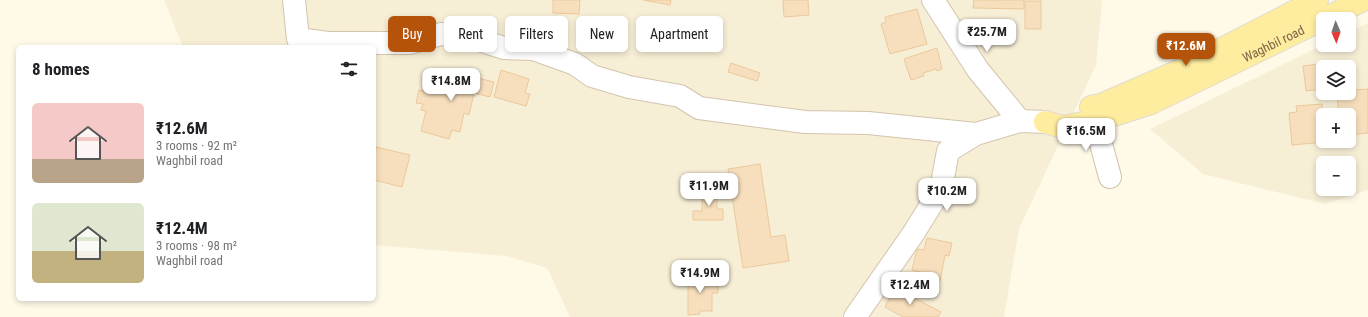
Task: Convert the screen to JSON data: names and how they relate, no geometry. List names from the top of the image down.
{
  "streets": {
    "main road": ["Waghbil road"]
  },
  "north": "bottom",
  "page": {
    "map_buttons": ["+", "−"],
    "chip": [
      "Buy",
      "Rent",
      "Filters",
      "New",
      "Apartment"
    ],
    "price": [
      "₹25.7M",
      "₹12.6M",
      "₹14.8M",
      "₹16.5M",
      "₹11.9M",
      "₹10.2M",
      "₹14.9M",
      "₹12.4M"
    ],
    "heading": "8 homes",
    "list": [
      {
        "name": "₹12.6M",
        "note": "3 rooms · 92 m² · Waghbil road"
      },
      {
        "name": "₹12.4M",
        "note": "3 rooms · 98 m² · Waghbil road"
      }
    ]
  }
}
